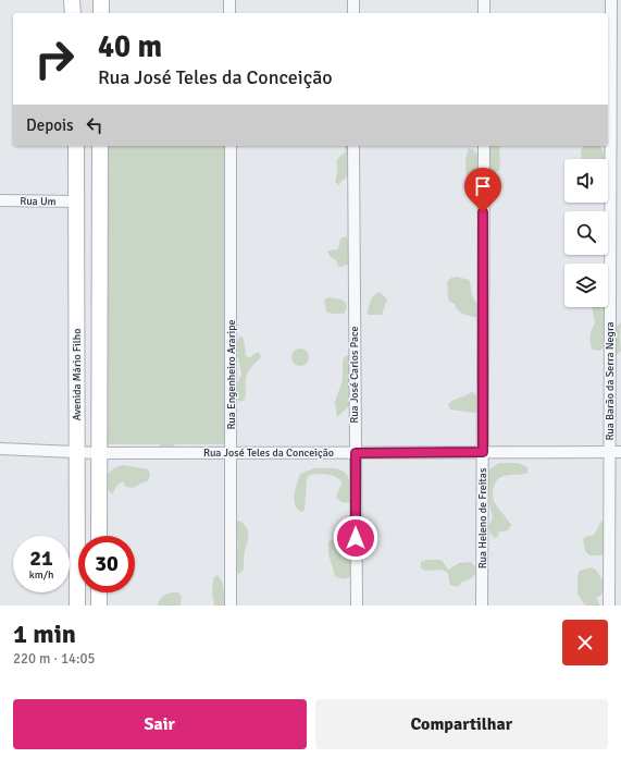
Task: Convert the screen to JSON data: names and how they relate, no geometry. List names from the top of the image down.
{
  "streets": {
    "main road": ["Avenida Mário Filho"],
    "street": [
      "Rua Um",
      "Rua Engenheiro Araripe",
      "Rua José Carlos Pace",
      "Rua Barão da Serra Negra",
      "Rua José Teles da Conceição",
      "Rua Heleno de Freitas"
    ]
  },
  "crossings": [
    ["Rua Um", "Avenida Mário Filho"],
    ["Avenida Mário Filho", "Rua José Teles da Conceição"],
    ["Rua Engenheiro Araripe", "Rua José Teles da Conceição"],
    ["Rua José Carlos Pace", "Rua José Teles da Conceição"],
    ["Rua Barão da Serra Negra", "Rua José Teles da Conceição"],
    ["Rua José Teles da Conceição", "Rua Heleno de Freitas"]
  ],
  "page": {
    "turn": ["40 m", "Rua José Teles da Conceição"],
    "then": "Depois",
    "speed": "21 km/h",
    "limit": "30",
    "heading": ["1 min", "220 m · 14:05"],
    "buttons": ["Sair", "Compartilhar"]
  }
}
